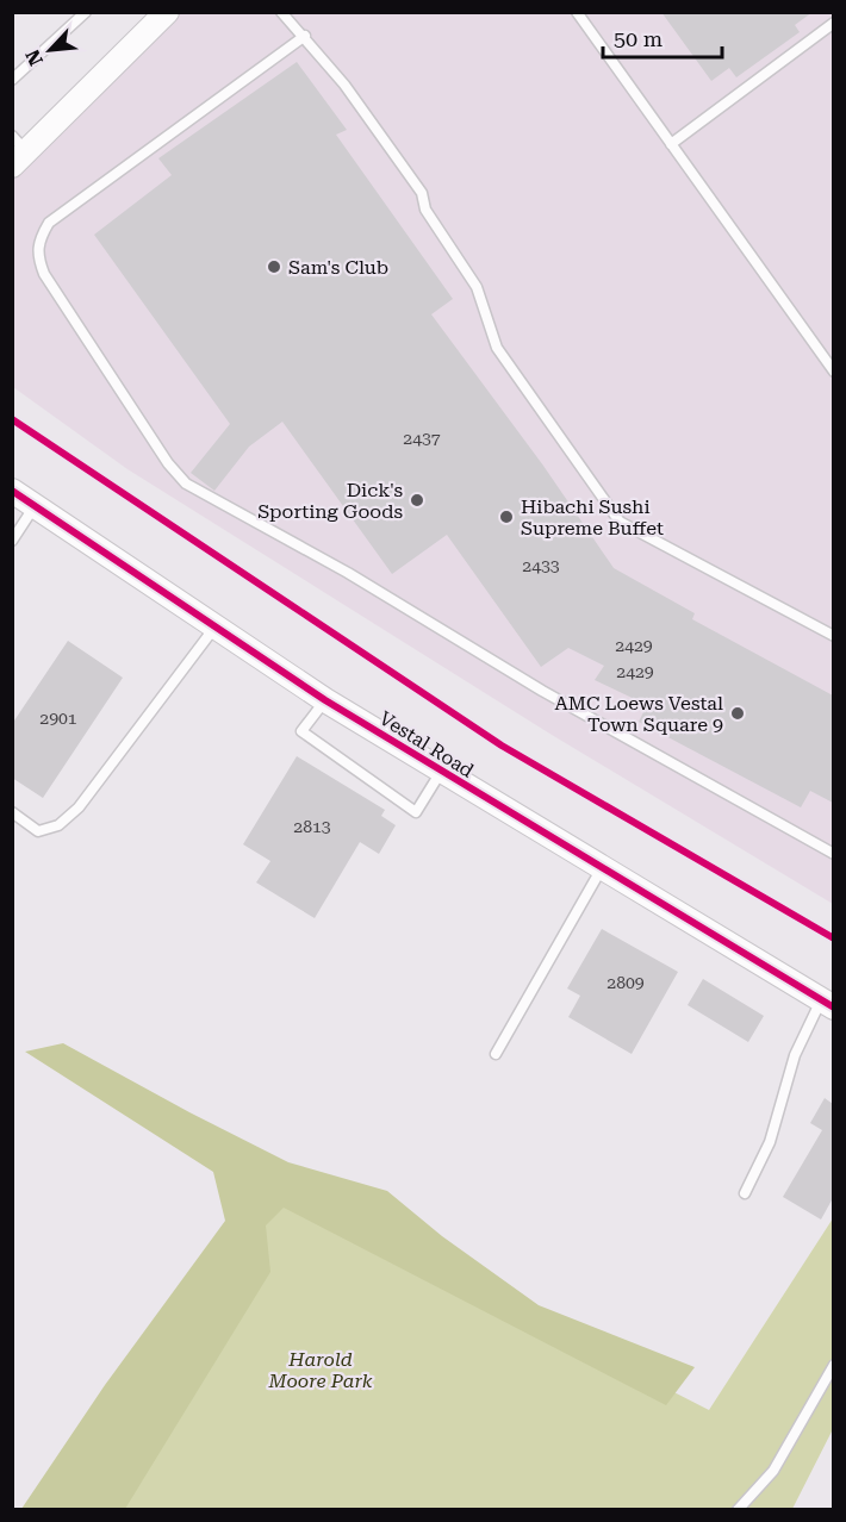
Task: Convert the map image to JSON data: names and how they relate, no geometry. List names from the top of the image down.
{
  "streets": {
    "street": ["Vestal Road"]
  },
  "parks": ["Harold Moore Park"],
  "places": [
    "Sam's Club",
    "Dick's Sporting Goods",
    "Hibachi Sushi Supreme Buffet",
    "AMC Loews Vestal Town Square 9"
  ],
  "house_numbers": [
    "2437",
    "2433",
    "2429",
    "2429",
    "2901",
    "2813",
    "2809"
  ],
  "scale_bar": "50 m",
  "north": "bottom left"
}
